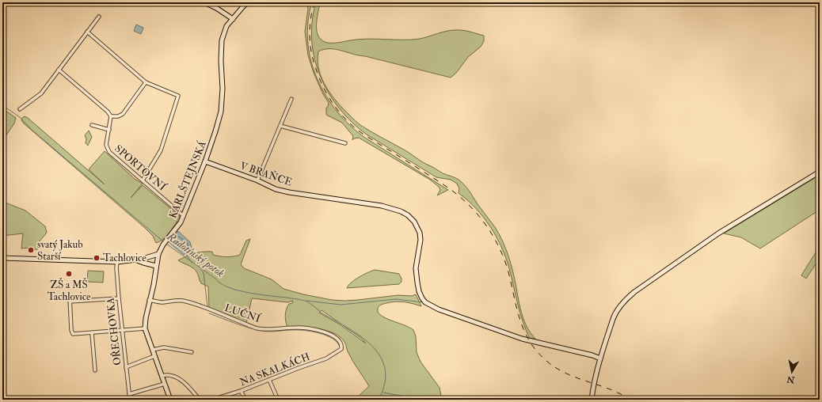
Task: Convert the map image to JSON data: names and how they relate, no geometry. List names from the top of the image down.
{
  "streets": {
    "street": [
      "SPORTOVNÍ",
      "V BRAŇCE",
      "KARLŠTEJNSKÁ",
      "LUČNÍ",
      "OŘECHOVKA",
      "NA SKALKÁCH"
    ]
  },
  "crossings": [
    ["SPORTOVNÍ", "KARLŠTEJNSKÁ"],
    ["V BRAŇCE", "KARLŠTEJNSKÁ"],
    ["KARLŠTEJNSKÁ", "LUČNÍ"],
    ["LUČNÍ", "NA SKALKÁCH"]
  ],
  "water": ["Radotínský potok"],
  "places": ["svatý Jakub Starší", "Tachlovice", "ZŠ a MŠ Tachlovice"],
  "north": "bottom"
}
